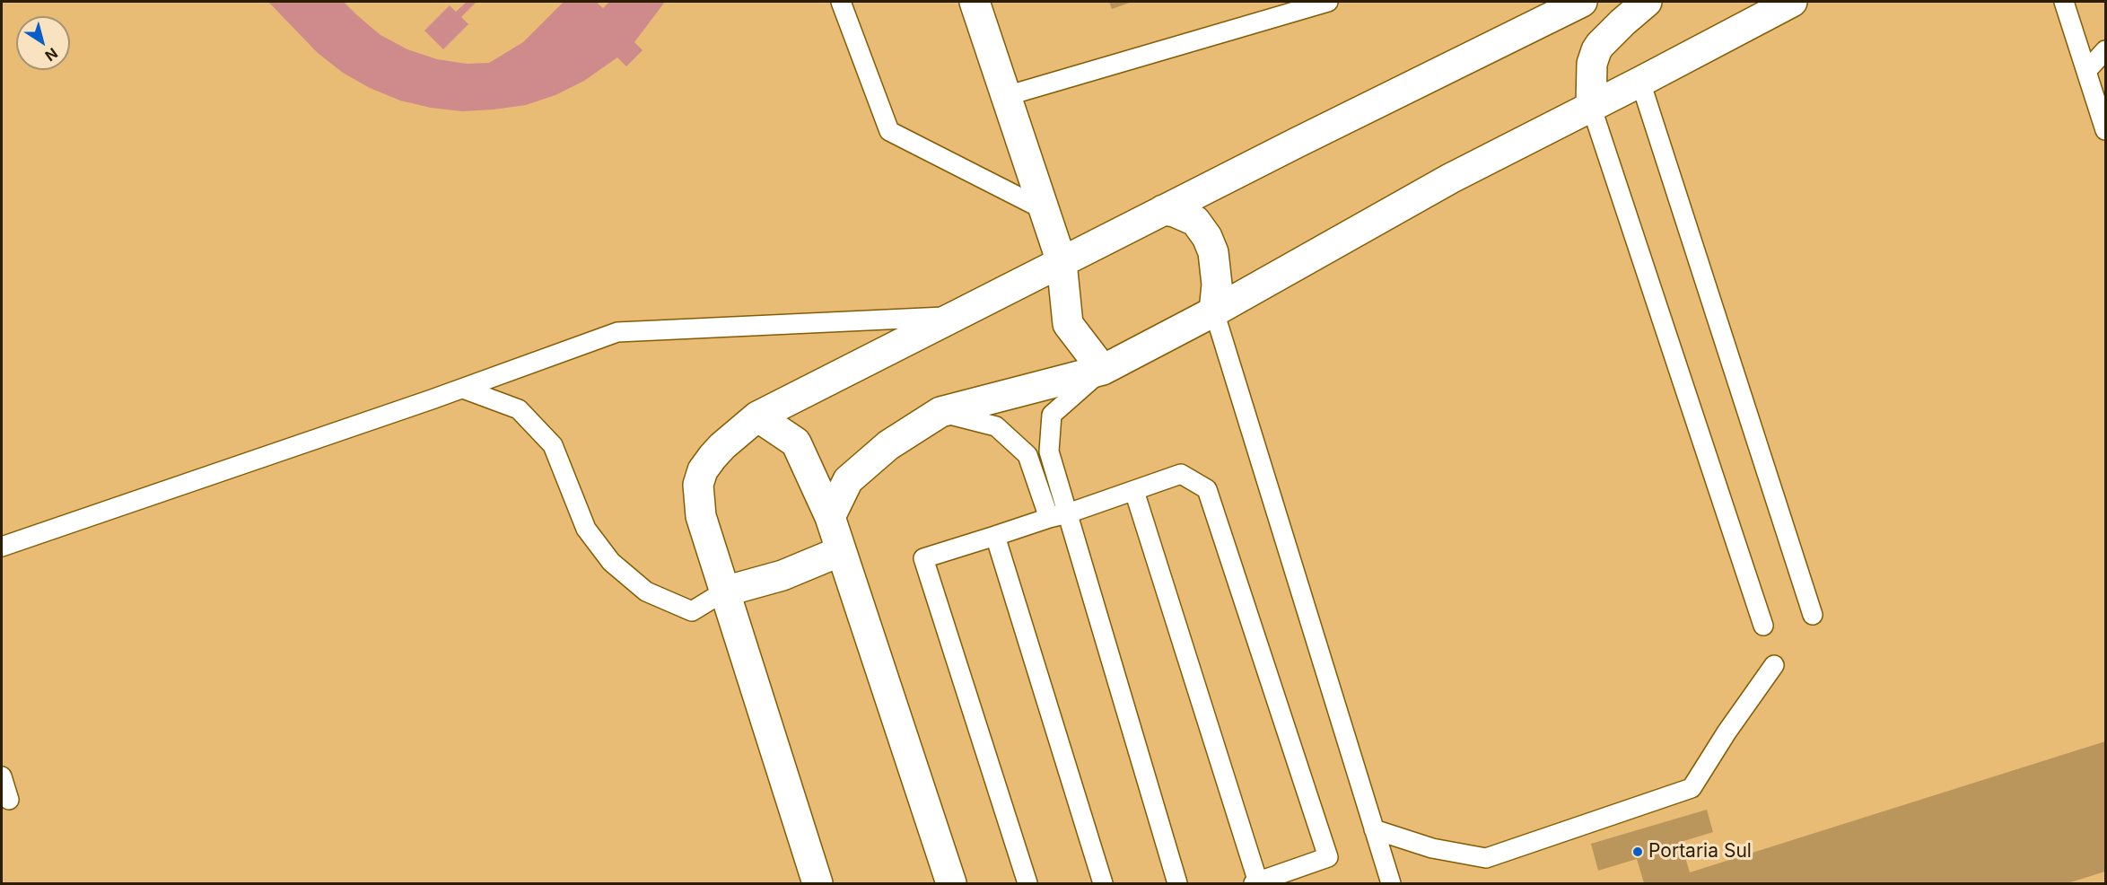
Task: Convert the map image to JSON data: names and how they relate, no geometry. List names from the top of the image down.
{
  "places": ["Portaria Sul"],
  "north": "bottom right"
}
